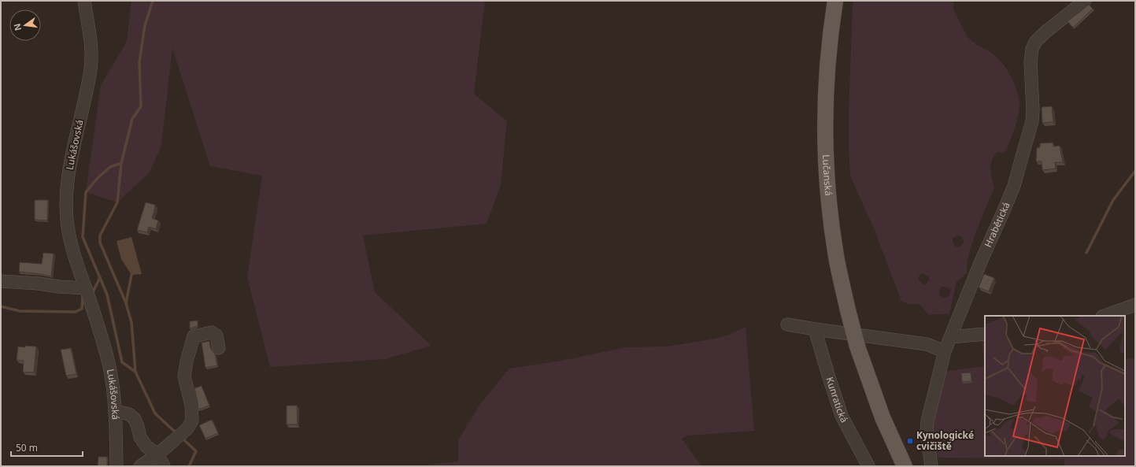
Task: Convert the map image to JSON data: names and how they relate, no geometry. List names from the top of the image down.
{
  "streets": {
    "main road": ["Lučanská"],
    "street": ["Lukášovská", "Hrabětická", "Kunratická"]
  },
  "places": {
    "transit": ["Kynologické cvičiště"]
  },
  "scale_bar": "50 m",
  "north": "left"
}
